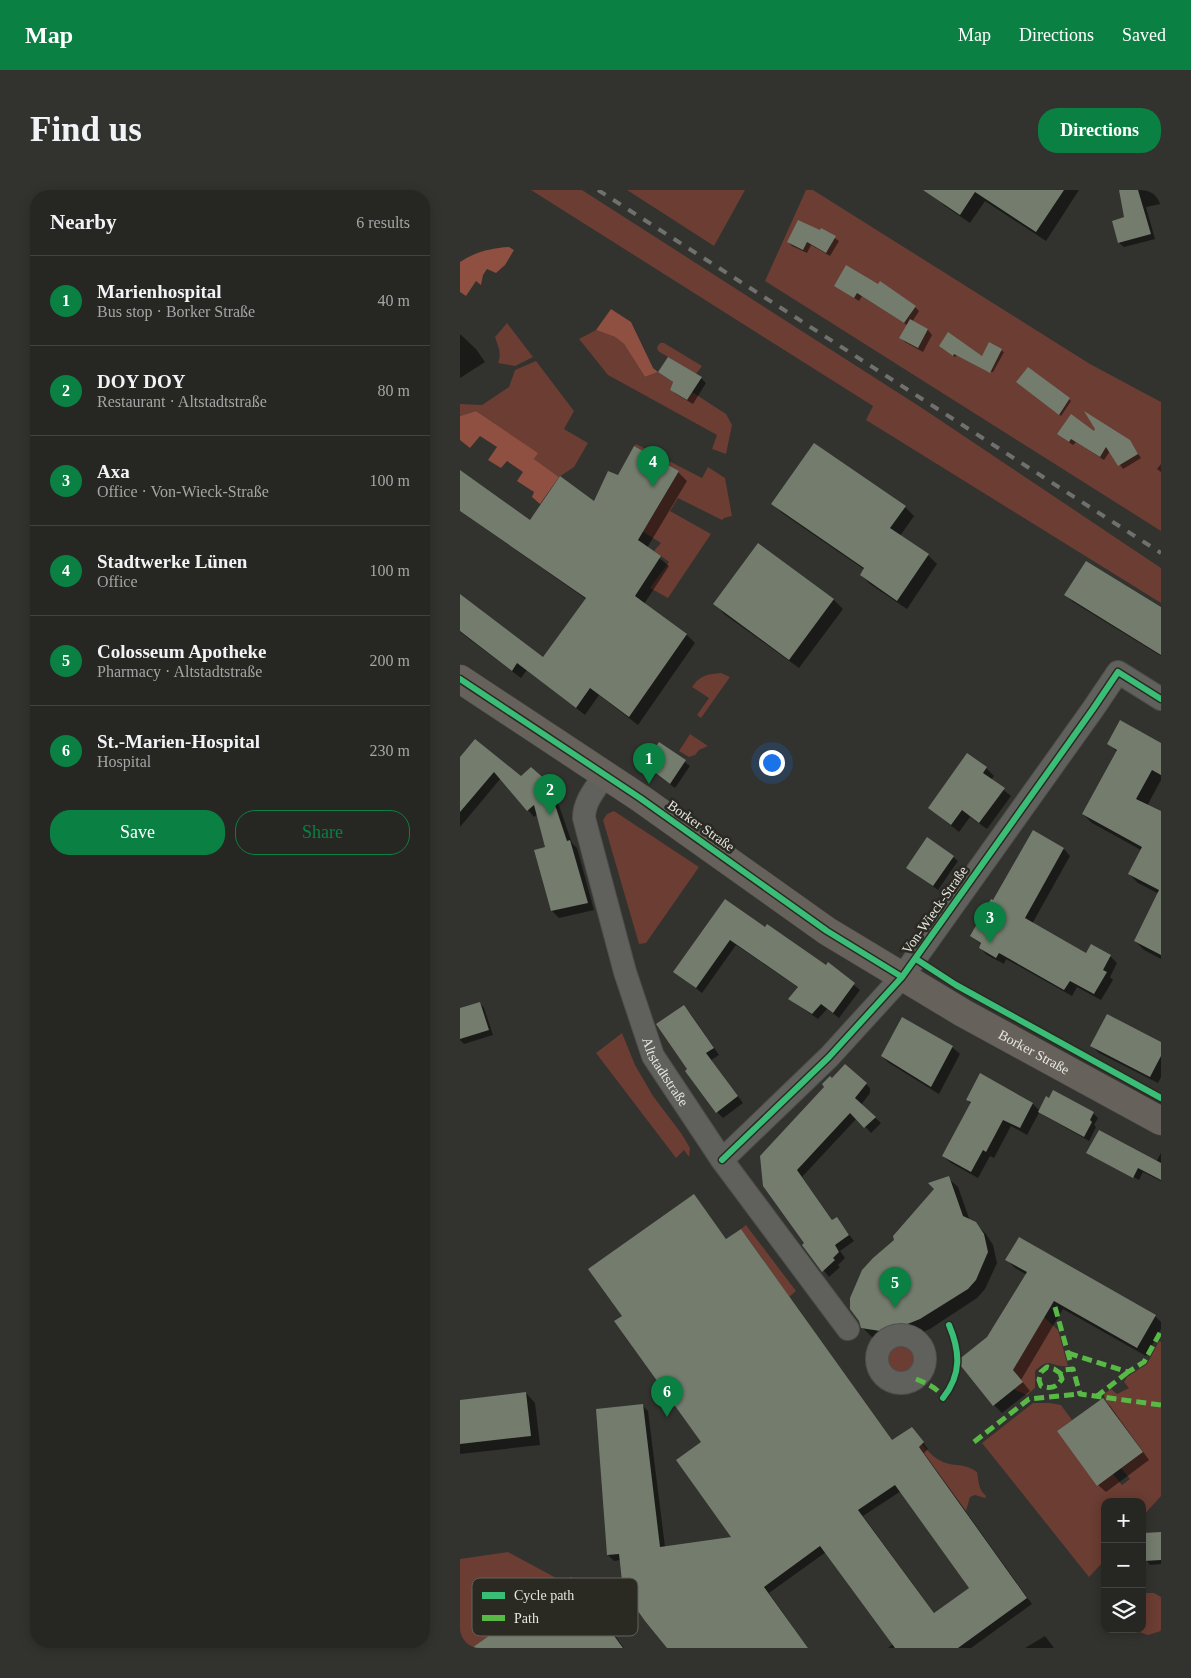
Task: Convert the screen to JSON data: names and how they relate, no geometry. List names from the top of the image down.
{
  "streets": {
    "main road": ["Borker Straße"],
    "street": ["Von-Wieck-Straße", "Altstadtstraße"]
  },
  "crossings": [
    ["Borker Straße", "Von-Wieck-Straße"],
    ["Borker Straße", "Altstadtstraße"],
    ["Von-Wieck-Straße", "Altstadtstraße"]
  ],
  "legend": ["Cycle path", "Path"],
  "page": {
    "header": "Map",
    "nav": ["Map", "Directions", "Saved"],
    "buttons": [
      "Directions",
      ["Save", "Share"]
    ],
    "title": "Find us",
    "heading": ["Nearby", "6 results"],
    "list": [
      {
        "mark": "1",
        "name": "Marienhospital",
        "note": "Bus stop · Borker Straße",
        "value": "40 m"
      },
      {
        "mark": "2",
        "name": "DOY DOY",
        "note": "Restaurant · Altstadtstraße",
        "value": "80 m"
      },
      {
        "mark": "3",
        "name": "Axa",
        "note": "Office · Von-Wieck-Straße",
        "value": "100 m"
      },
      {
        "mark": "4",
        "name": "Stadtwerke Lünen",
        "note": "Office",
        "value": "100 m"
      },
      {
        "mark": "5",
        "name": "Colosseum Apotheke",
        "note": "Pharmacy · Altstadtstraße",
        "value": "200 m"
      },
      {
        "mark": "6",
        "name": "St.-Marien-Hospital",
        "note": "Hospital",
        "value": "230 m"
      }
    ],
    "pins": [
      "4",
      "1",
      "2",
      "3",
      "5",
      "6"
    ],
    "map_buttons": ["+", "−"]
  }
}
